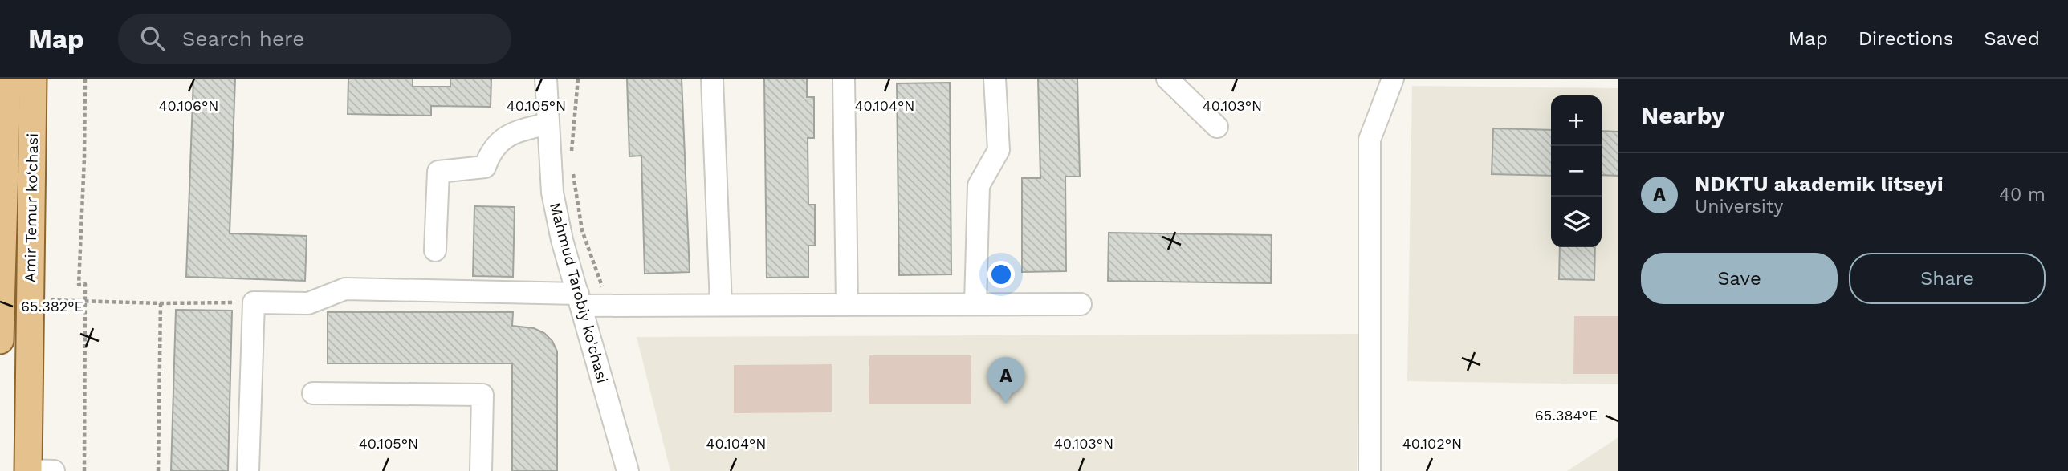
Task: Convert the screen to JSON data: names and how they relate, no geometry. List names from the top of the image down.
{
  "streets": {
    "main road": ["Amir Temur ko‘chasi"],
    "street": ["Mahmud Tarobiy ko'chasi"]
  },
  "page": {
    "header": "Map",
    "search": "Search here",
    "nav": ["Map", "Directions", "Saved"],
    "heading": "Nearby",
    "map_buttons": ["+", "−"],
    "list": [
      {
        "mark": "A",
        "name": "NDKTU akademik litseyi",
        "note": "University",
        "value": "40 m"
      }
    ],
    "buttons": ["Save", "Share"],
    "pins": "A"
  },
  "coordinates": [
    "40.106°N",
    "40.105°N",
    "40.104°N",
    "40.103°N",
    "65.382°E",
    "65.384°E",
    "40.102°N"
  ]
}
